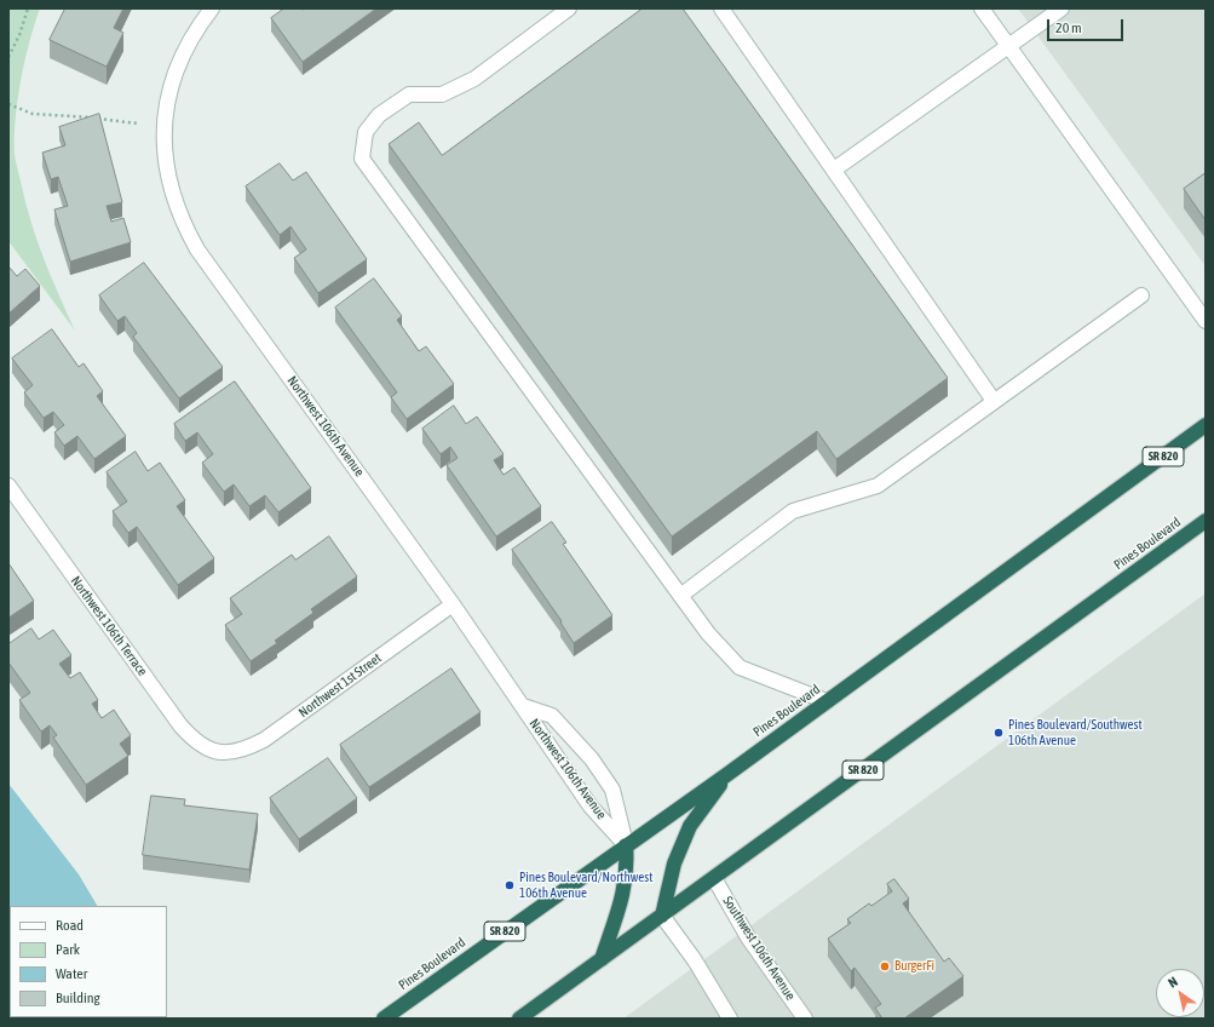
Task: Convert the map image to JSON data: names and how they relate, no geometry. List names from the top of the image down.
{
  "streets": {
    "highway": ["SR 820", "Pines Boulevard"],
    "street": [
      "Northwest 106th Avenue",
      "Northwest 106th Terrace",
      "Northwest 1st Street",
      "Southwest 106th Avenue"
    ]
  },
  "crossings": [
    ["Northwest 106th Avenue", "Pines Boulevard"],
    ["Northwest 106th Avenue", "Northwest 1st Street"],
    ["Pines Boulevard", "Southwest 106th Avenue"],
    ["Northwest 106th Terrace", "Northwest 1st Street"]
  ],
  "places": ["Pines Boulevard/Southwest 106th Avenue", "Pines Boulevard/Northwest 106th Avenue", "BurgerFi"],
  "legend": [
    "Road",
    "Park",
    "Water",
    "Building"
  ],
  "scale_bar": "20 m",
  "north": "top left"
}
